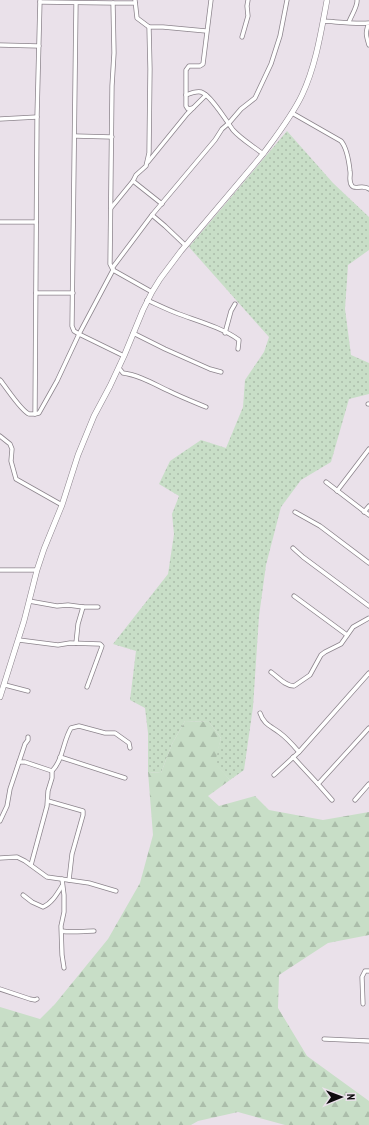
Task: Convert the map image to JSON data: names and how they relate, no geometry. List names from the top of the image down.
{
  "north": "right"
}
